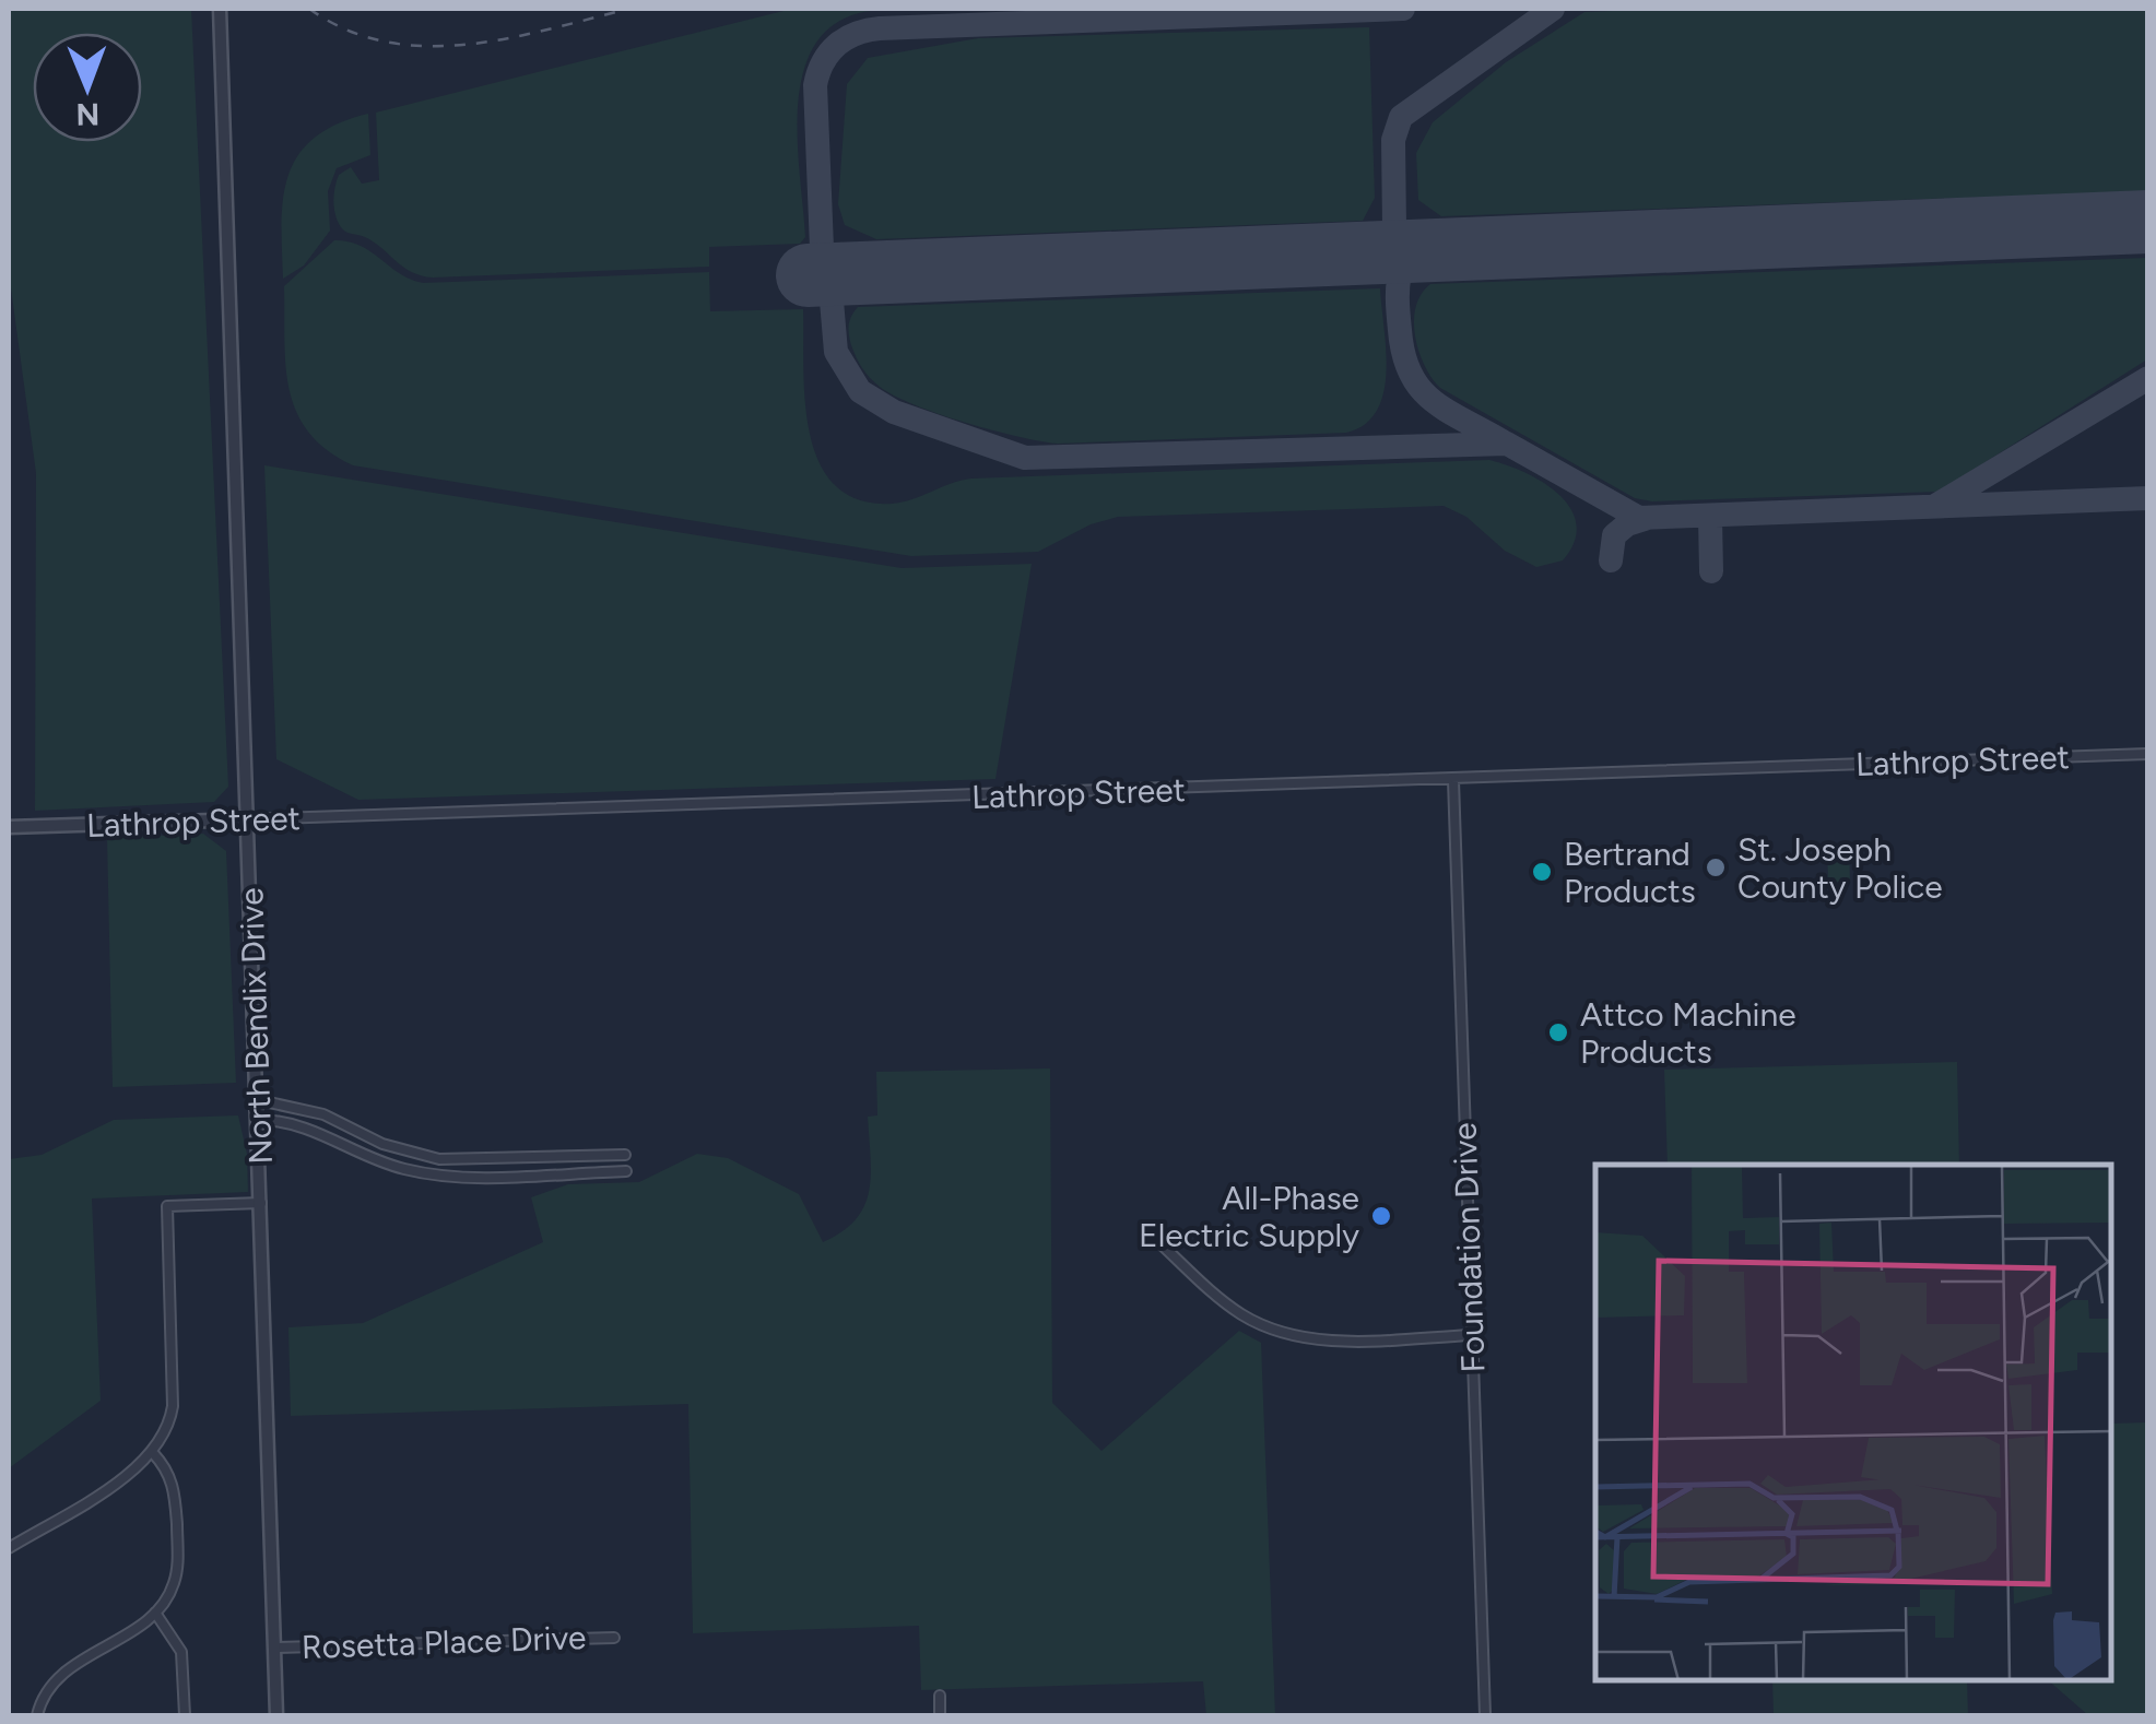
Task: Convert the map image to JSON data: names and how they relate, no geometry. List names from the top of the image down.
{
  "streets": {
    "street": [
      "Lathrop Street",
      "North Bendix Drive",
      "Foundation Drive",
      "Rosetta Place Drive"
    ]
  },
  "crossings": [
    ["Lathrop Street", "North Bendix Drive"],
    ["Lathrop Street", "Foundation Drive"],
    ["North Bendix Drive", "Rosetta Place Drive"]
  ],
  "places": [
    "St. Joseph County Police",
    "Bertrand Products",
    "Attco Machine Products",
    "All-Phase Electric Supply"
  ],
  "north": "bottom"
}
